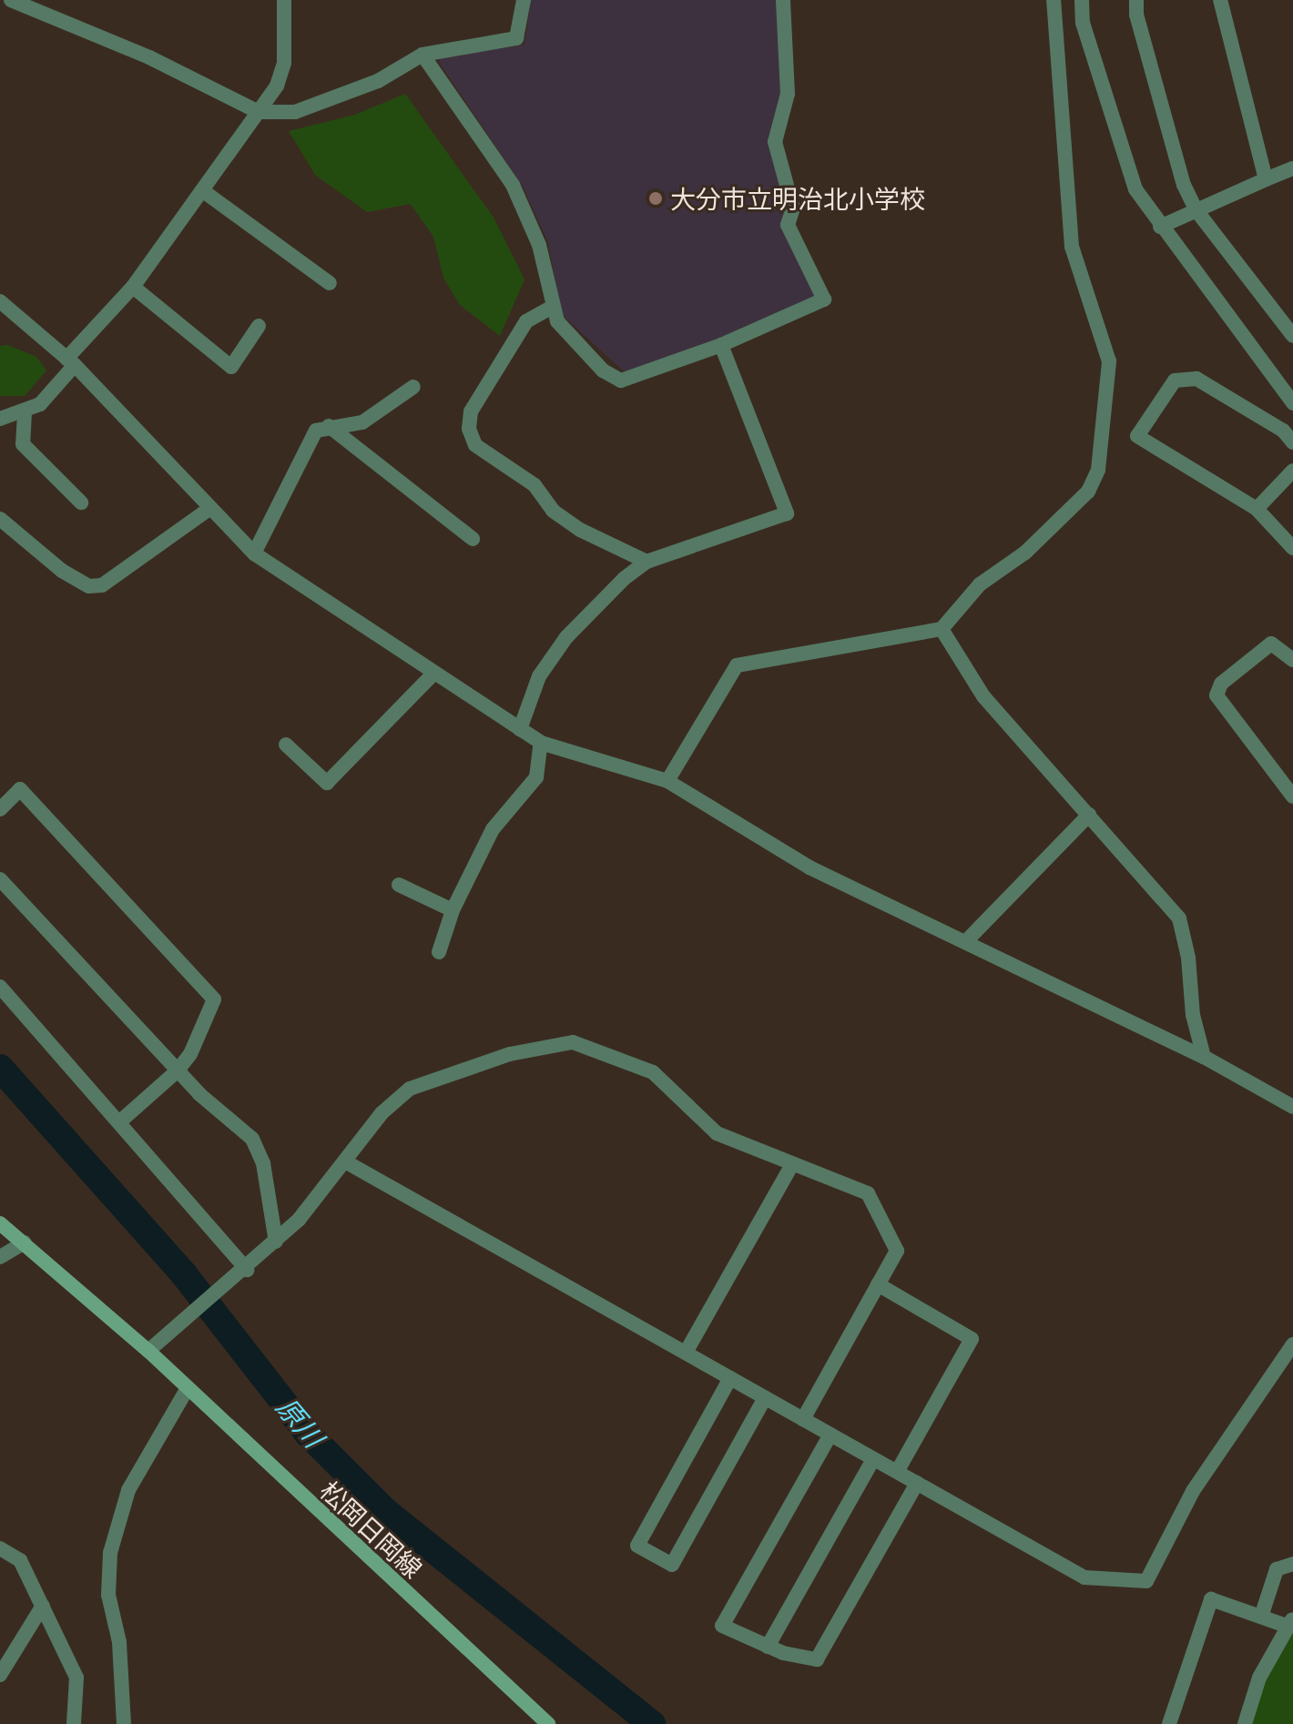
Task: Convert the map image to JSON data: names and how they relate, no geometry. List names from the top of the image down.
{
  "streets": {
    "main road": ["松岡日岡線"]
  },
  "water": ["原川"],
  "places": ["大分市立明治北小学校"]
}
